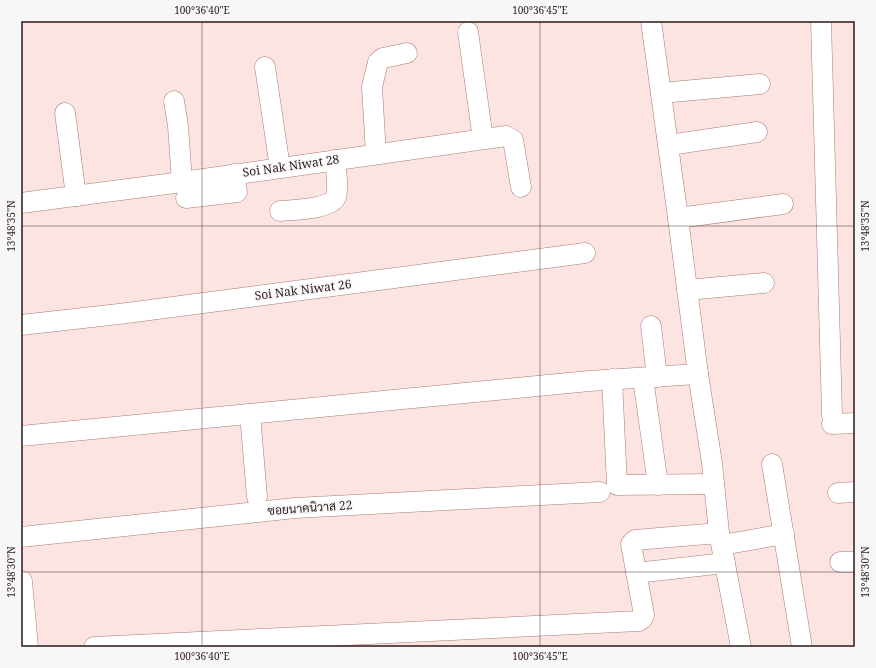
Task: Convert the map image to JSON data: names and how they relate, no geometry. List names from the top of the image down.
{
  "streets": {
    "street": ["Soi Nak Niwat 28", "Soi Nak Niwat 26", "ซอยนาคนิวาส 22"]
  },
  "coordinates": [
    "100°36'40\"E",
    "100°36'45\"E",
    "13°48'35\"N",
    "13°48'30\"N"
  ]
}
